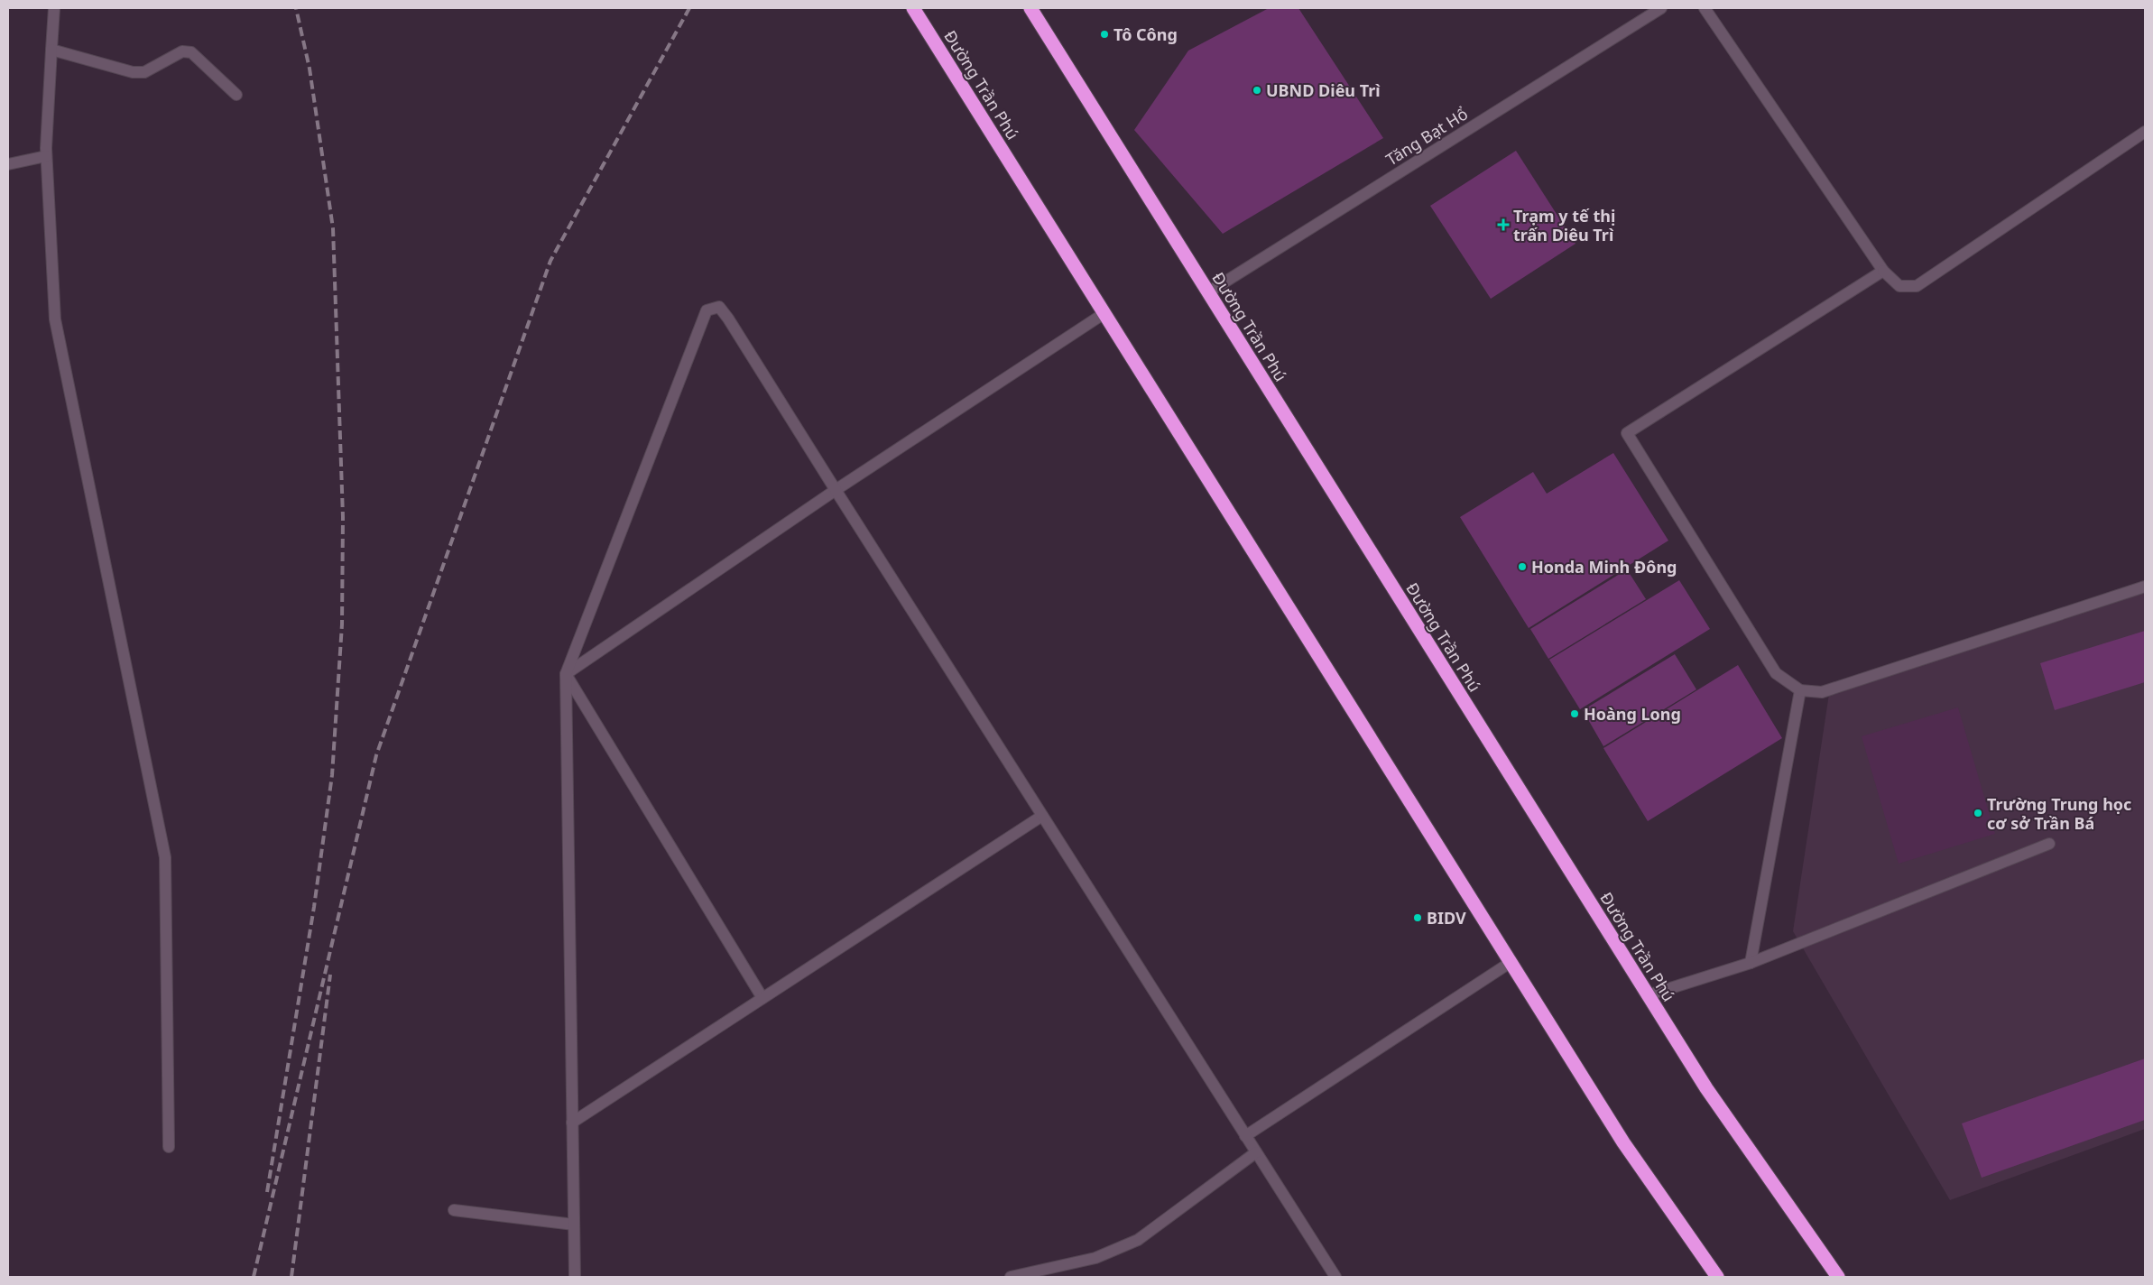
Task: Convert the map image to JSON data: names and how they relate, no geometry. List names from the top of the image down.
{
  "streets": {
    "highway": ["Đường Trần Phú"],
    "street": ["Tăng Bạt Hổ"]
  },
  "crossings": [
    ["Đường Trần Phú", "Tăng Bạt Hổ"]
  ],
  "places": {
    "other": [
      "Tô Công",
      "UBND Diêu Trì",
      "Honda Minh Đông",
      "Hoàng Long",
      "Trường Trung học cơ sở Trần Bá",
      "BIDV"
    ],
    "health": ["Trạm y tế thị trấn Diêu Trì"]
  }
}
